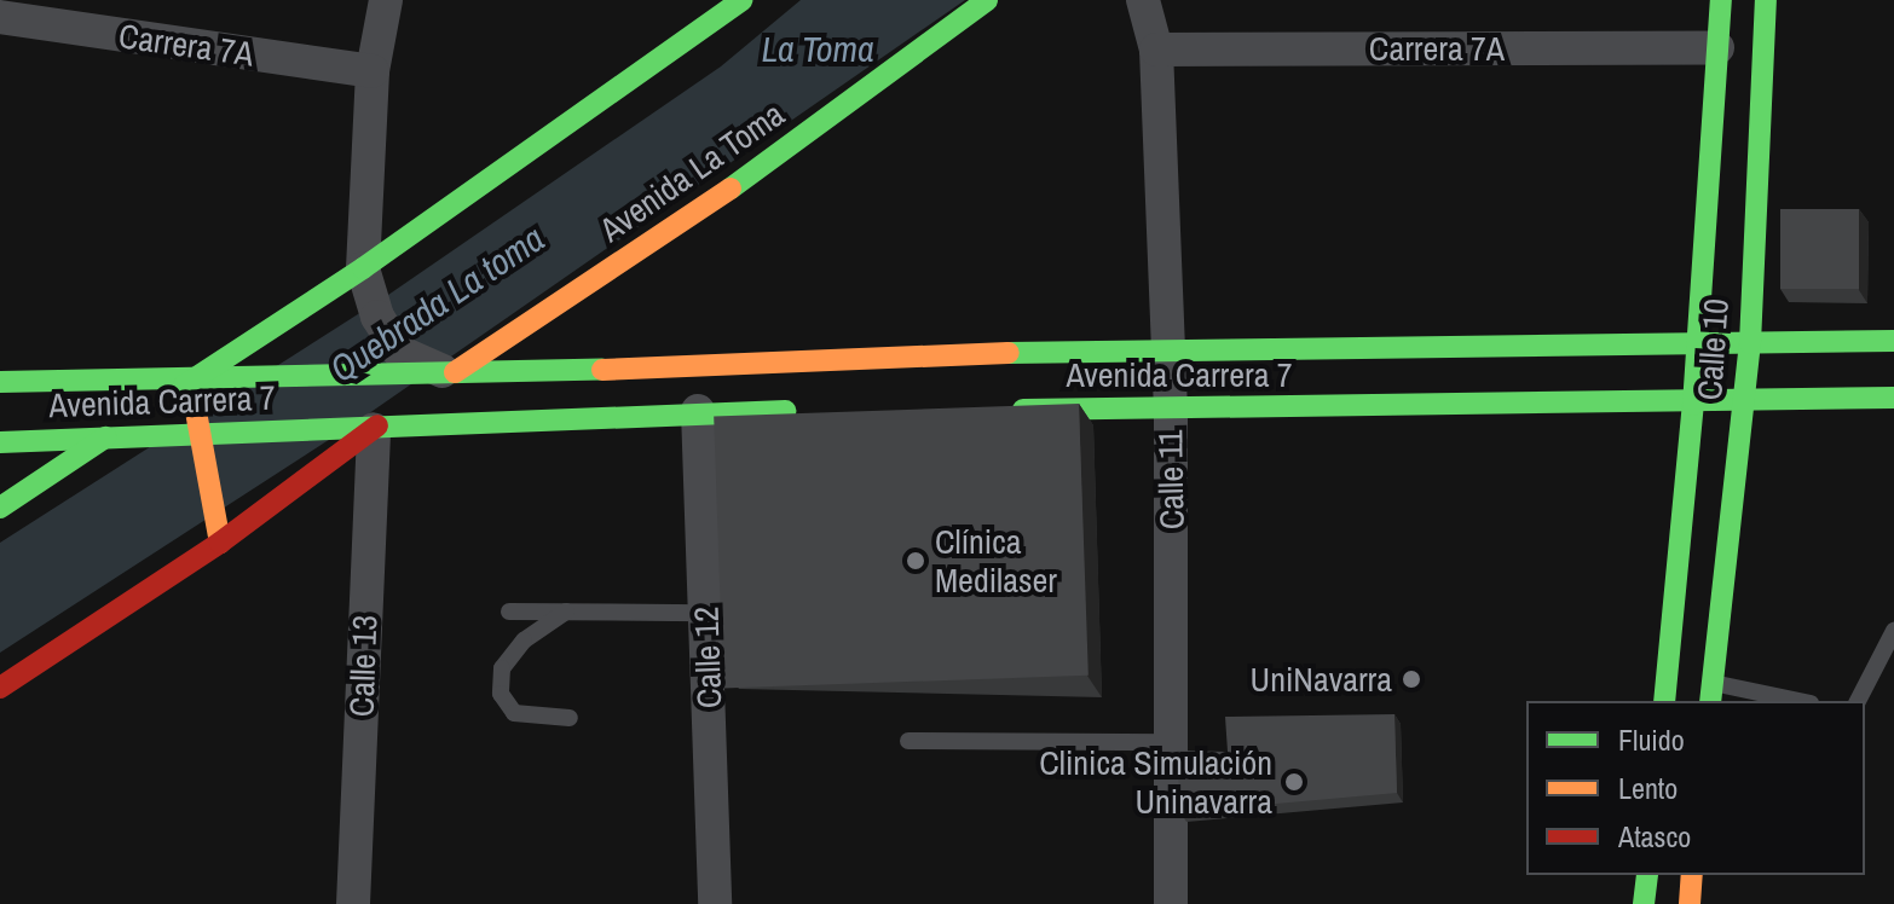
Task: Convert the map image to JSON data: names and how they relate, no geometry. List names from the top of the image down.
{
  "streets": {
    "main road": ["Avenida La Toma", "Calle 10", "Avenida Carrera 7"],
    "street": [
      "Carrera 7A",
      "Calle 11",
      "Calle 12",
      "Calle 13"
    ]
  },
  "crossings": [
    ["Carrera 7A", "Calle 10"],
    ["Carrera 7A", "Calle 11"],
    ["Avenida La Toma", "Avenida Carrera 7"],
    ["Avenida La Toma", "Calle 13"],
    ["Calle 10", "Avenida Carrera 7"],
    ["Avenida Carrera 7", "Calle 11"],
    ["Avenida Carrera 7", "Calle 12"],
    ["Avenida Carrera 7", "Calle 13"]
  ],
  "water": ["La Toma", "Quebrada La toma"],
  "places": ["Clínica Medilaser", "UniNavarra", "Clinica Simulación Uninavarra"],
  "legend": ["Fluido", "Lento", "Atasco"]
}
